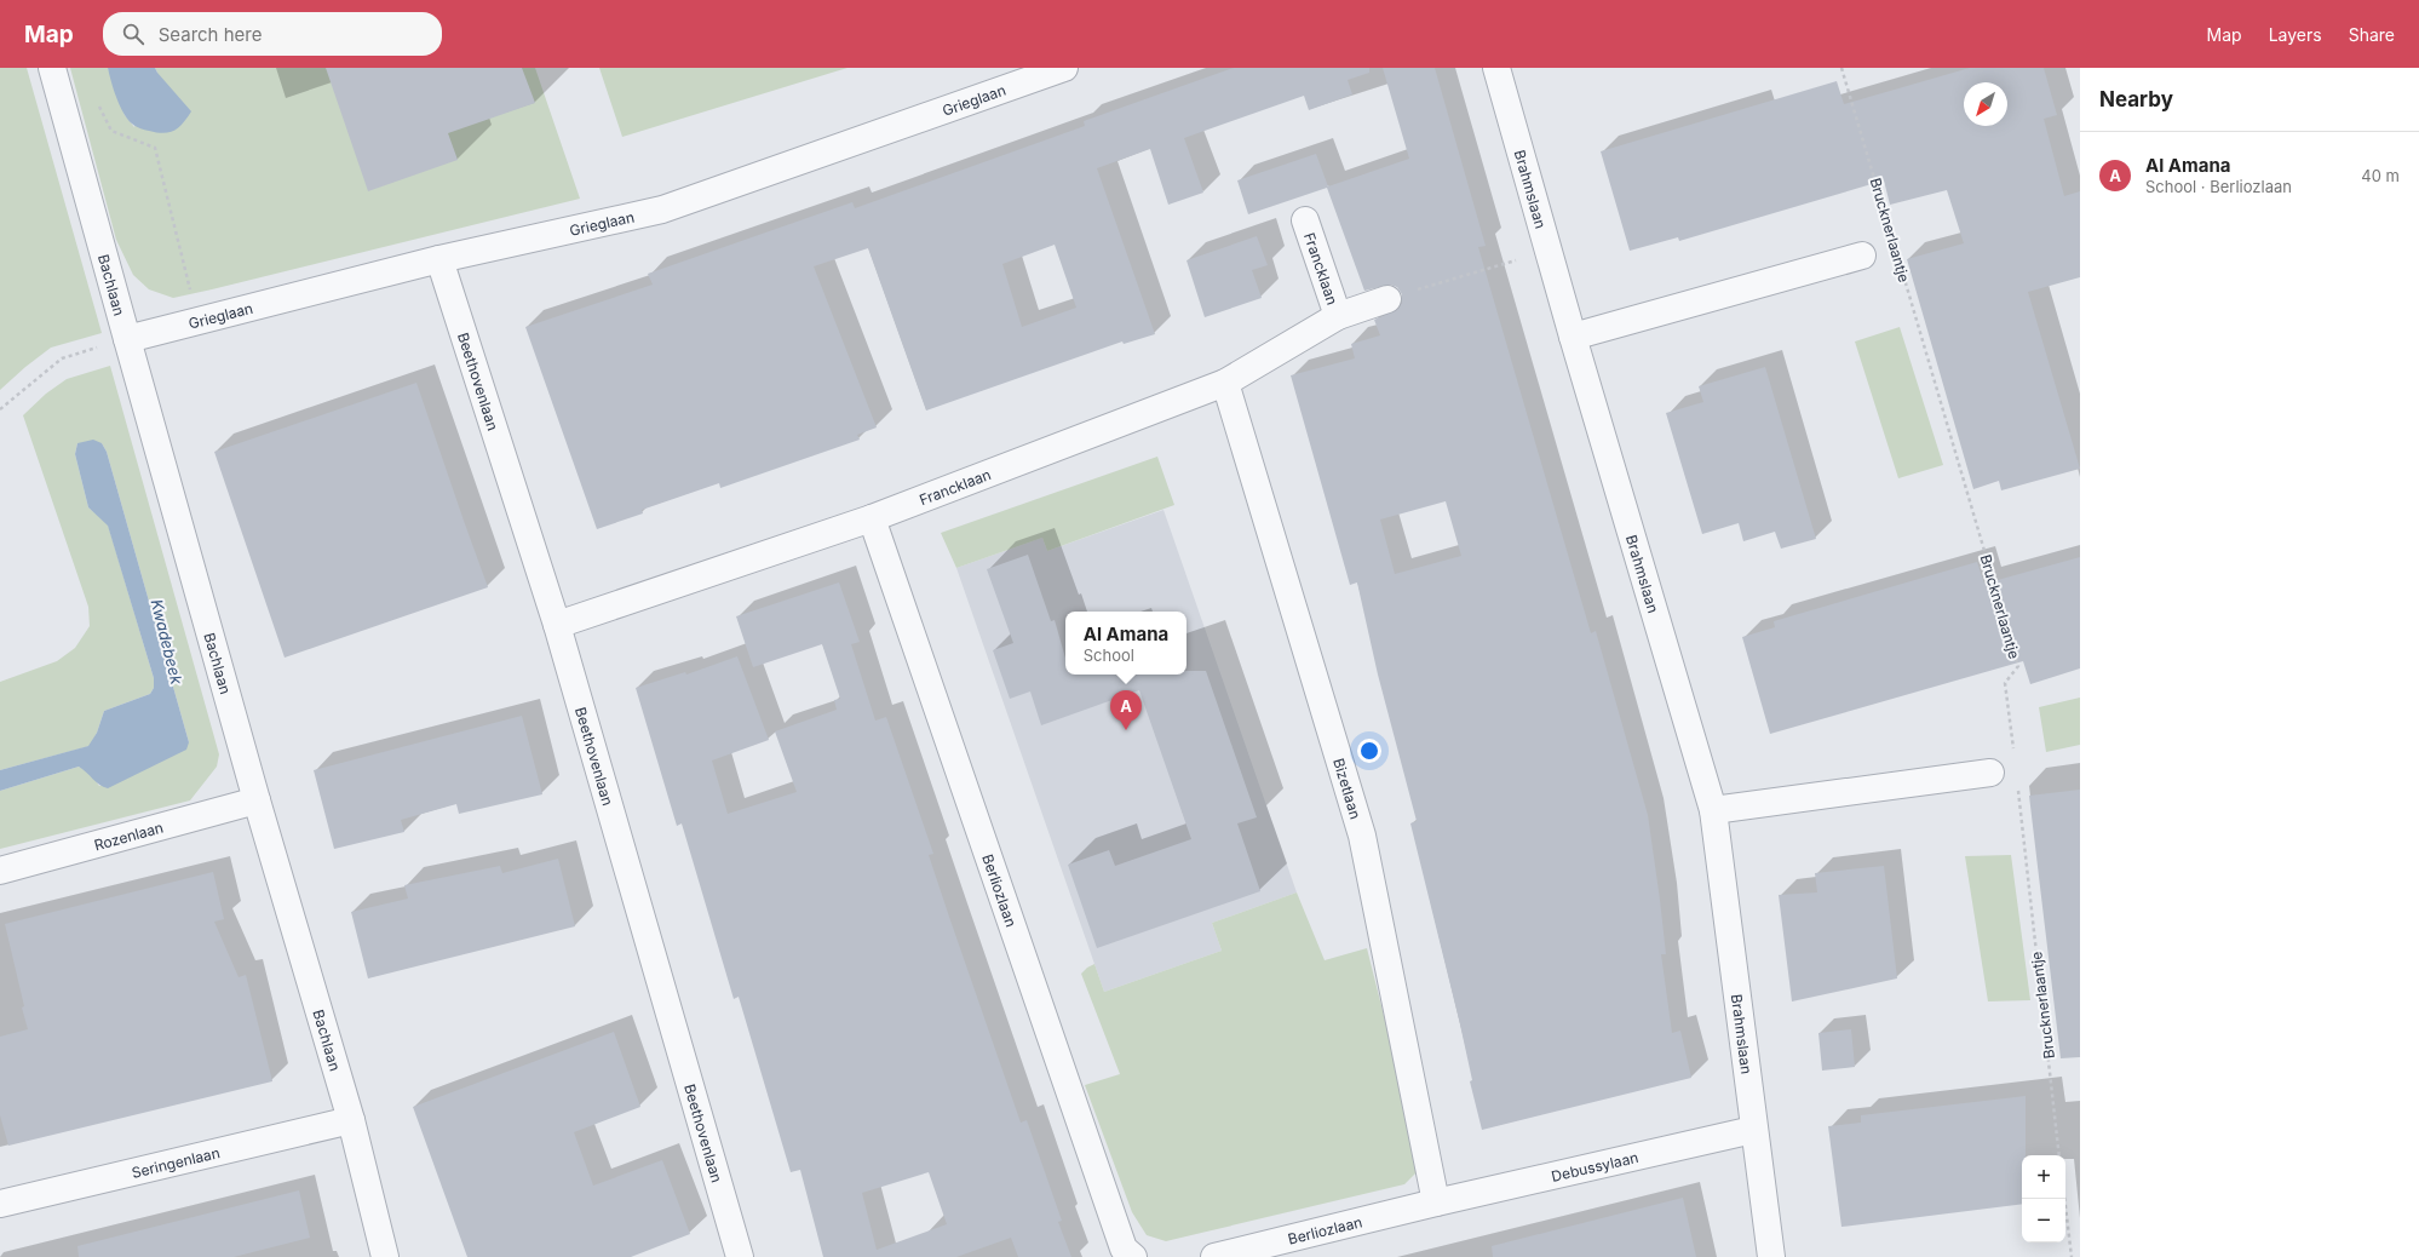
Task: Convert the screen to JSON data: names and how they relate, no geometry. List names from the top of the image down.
{
  "streets": {
    "street": [
      "Grieglaan",
      "Brahmslaan",
      "Francklaan",
      "Bachlaan",
      "Beethovenlaan",
      "Bizetlaan",
      "Rozenlaan",
      "Berliozlaan",
      "Seringenlaan",
      "Debussylaan"
    ],
    "path": ["Brucknerlaantje"]
  },
  "crossings": [
    ["Grieglaan", "Bachlaan"],
    ["Grieglaan", "Beethovenlaan"],
    ["Brahmslaan", "Debussylaan"],
    ["Francklaan", "Beethovenlaan"],
    ["Francklaan", "Bizetlaan"],
    ["Francklaan", "Berliozlaan"],
    ["Bachlaan", "Rozenlaan"],
    ["Bachlaan", "Seringenlaan"],
    ["Bizetlaan", "Berliozlaan"],
    ["Bizetlaan", "Debussylaan"],
    ["Berliozlaan", "Debussylaan"]
  ],
  "water": ["Kwadebeek"],
  "north": "bottom left",
  "page": {
    "header": "Map",
    "search": "Search here",
    "nav": ["Map", "Layers", "Share"],
    "heading": "Nearby",
    "list": [
      {
        "mark": "A",
        "name": "Al Amana",
        "note": "School · Berliozlaan",
        "value": "40 m"
      }
    ],
    "popup": ["Al Amana", "School"],
    "pins": "A",
    "map_buttons": ["+", "−"]
  }
}
